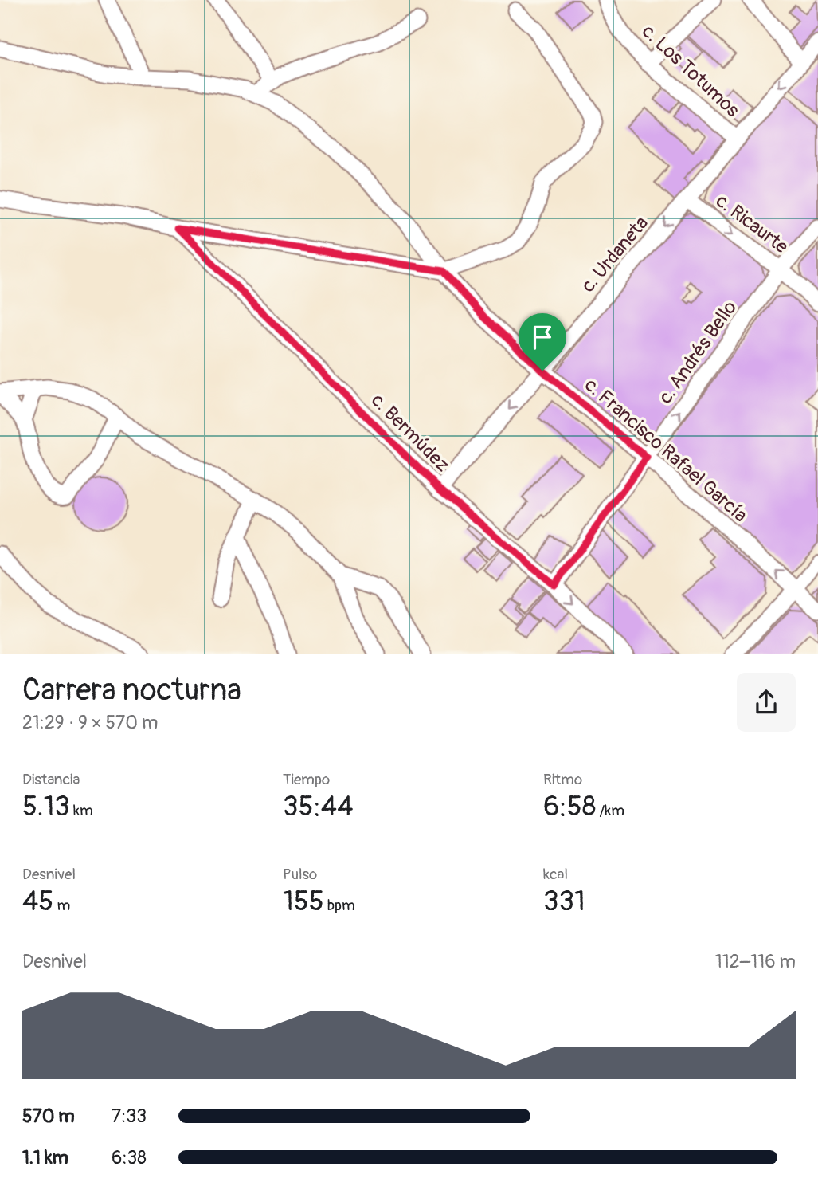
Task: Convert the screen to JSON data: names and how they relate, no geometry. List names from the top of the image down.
{
  "streets": {
    "street": [
      "c. Los Totumos",
      "c. Ricaurte",
      "c. Urdaneta",
      "c. Andrés Bello",
      "c. Bermúdez",
      "c. Francisco Rafael García"
    ]
  },
  "crossings": [
    ["c. Los Totumos", "c. Urdaneta"],
    ["c. Ricaurte", "c. Urdaneta"],
    ["c. Ricaurte", "c. Andrés Bello"],
    ["c. Urdaneta", "c. Bermúdez"],
    ["c. Urdaneta", "c. Francisco Rafael García"],
    ["c. Andrés Bello", "c. Bermúdez"],
    ["c. Andrés Bello", "c. Francisco Rafael García"]
  ],
  "one_way": ["c. Ricaurte", "c. Urdaneta", "c. Andrés Bello"],
  "page": {
    "heading": ["Carrera nocturna", "21:29 · 9 × 570 m"],
    "stats": [
      ["Distancia", "5.13 km"],
      ["Tiempo", "35:44"],
      ["Ritmo", "6:58 /km"],
      ["Desnivel", "45 m"],
      ["Pulso", "155 bpm"],
      ["kcal", "331"]
    ],
    "chart": ["Desnivel", "112–116 m"],
    "list": [
      {
        "name": "570 m",
        "note": "7:33"
      },
      {
        "name": "1.1 km",
        "note": "6:38"
      }
    ]
  }
}
